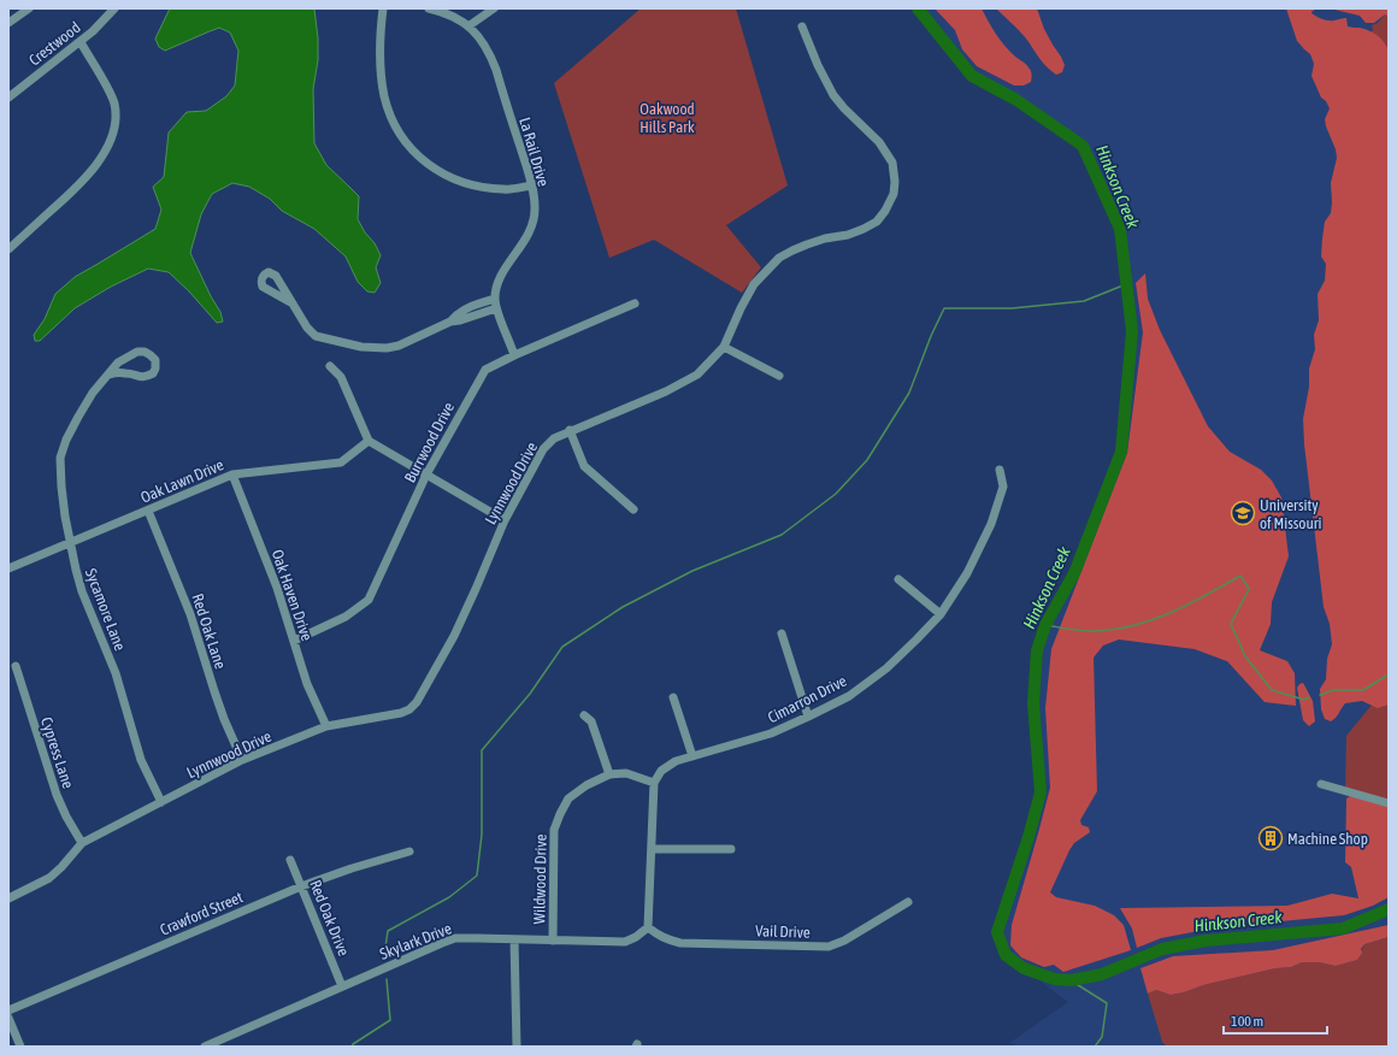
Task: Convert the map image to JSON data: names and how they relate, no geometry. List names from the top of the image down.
{
  "streets": {
    "street": [
      "Crestwood",
      "La Rail Drive",
      "Burrwood Drive",
      "Oak Lawn Drive",
      "Lynnwood Drive",
      "Oak Haven Drive",
      "Sycamore Lane",
      "Red Oak Lane",
      "Cimarron Drive",
      "Cypress Lane",
      "Wildwood Drive",
      "Crawford Street",
      "Red Oak Drive",
      "Vail Drive",
      "Skylark Drive"
    ]
  },
  "crossings": [
    ["La Rail Drive", "Burrwood Drive"],
    ["Burrwood Drive", "Oak Haven Drive"],
    ["Oak Lawn Drive", "Oak Haven Drive"],
    ["Oak Lawn Drive", "Sycamore Lane"],
    ["Oak Lawn Drive", "Red Oak Lane"],
    ["Lynnwood Drive", "Oak Haven Drive"],
    ["Lynnwood Drive", "Sycamore Lane"],
    ["Lynnwood Drive", "Red Oak Lane"],
    ["Lynnwood Drive", "Cypress Lane"],
    ["Cimarron Drive", "Wildwood Drive"],
    ["Wildwood Drive", "Skylark Drive"],
    ["Crawford Street", "Red Oak Drive"],
    ["Red Oak Drive", "Skylark Drive"],
    ["Vail Drive", "Skylark Drive"]
  ],
  "water": ["Hinkson Creek"],
  "parks": ["Oakwood Hills Park"],
  "places": {
    "school or university": ["University of Missouri"],
    "building": ["Machine Shop"]
  },
  "scale_bar": "100 m"
}
